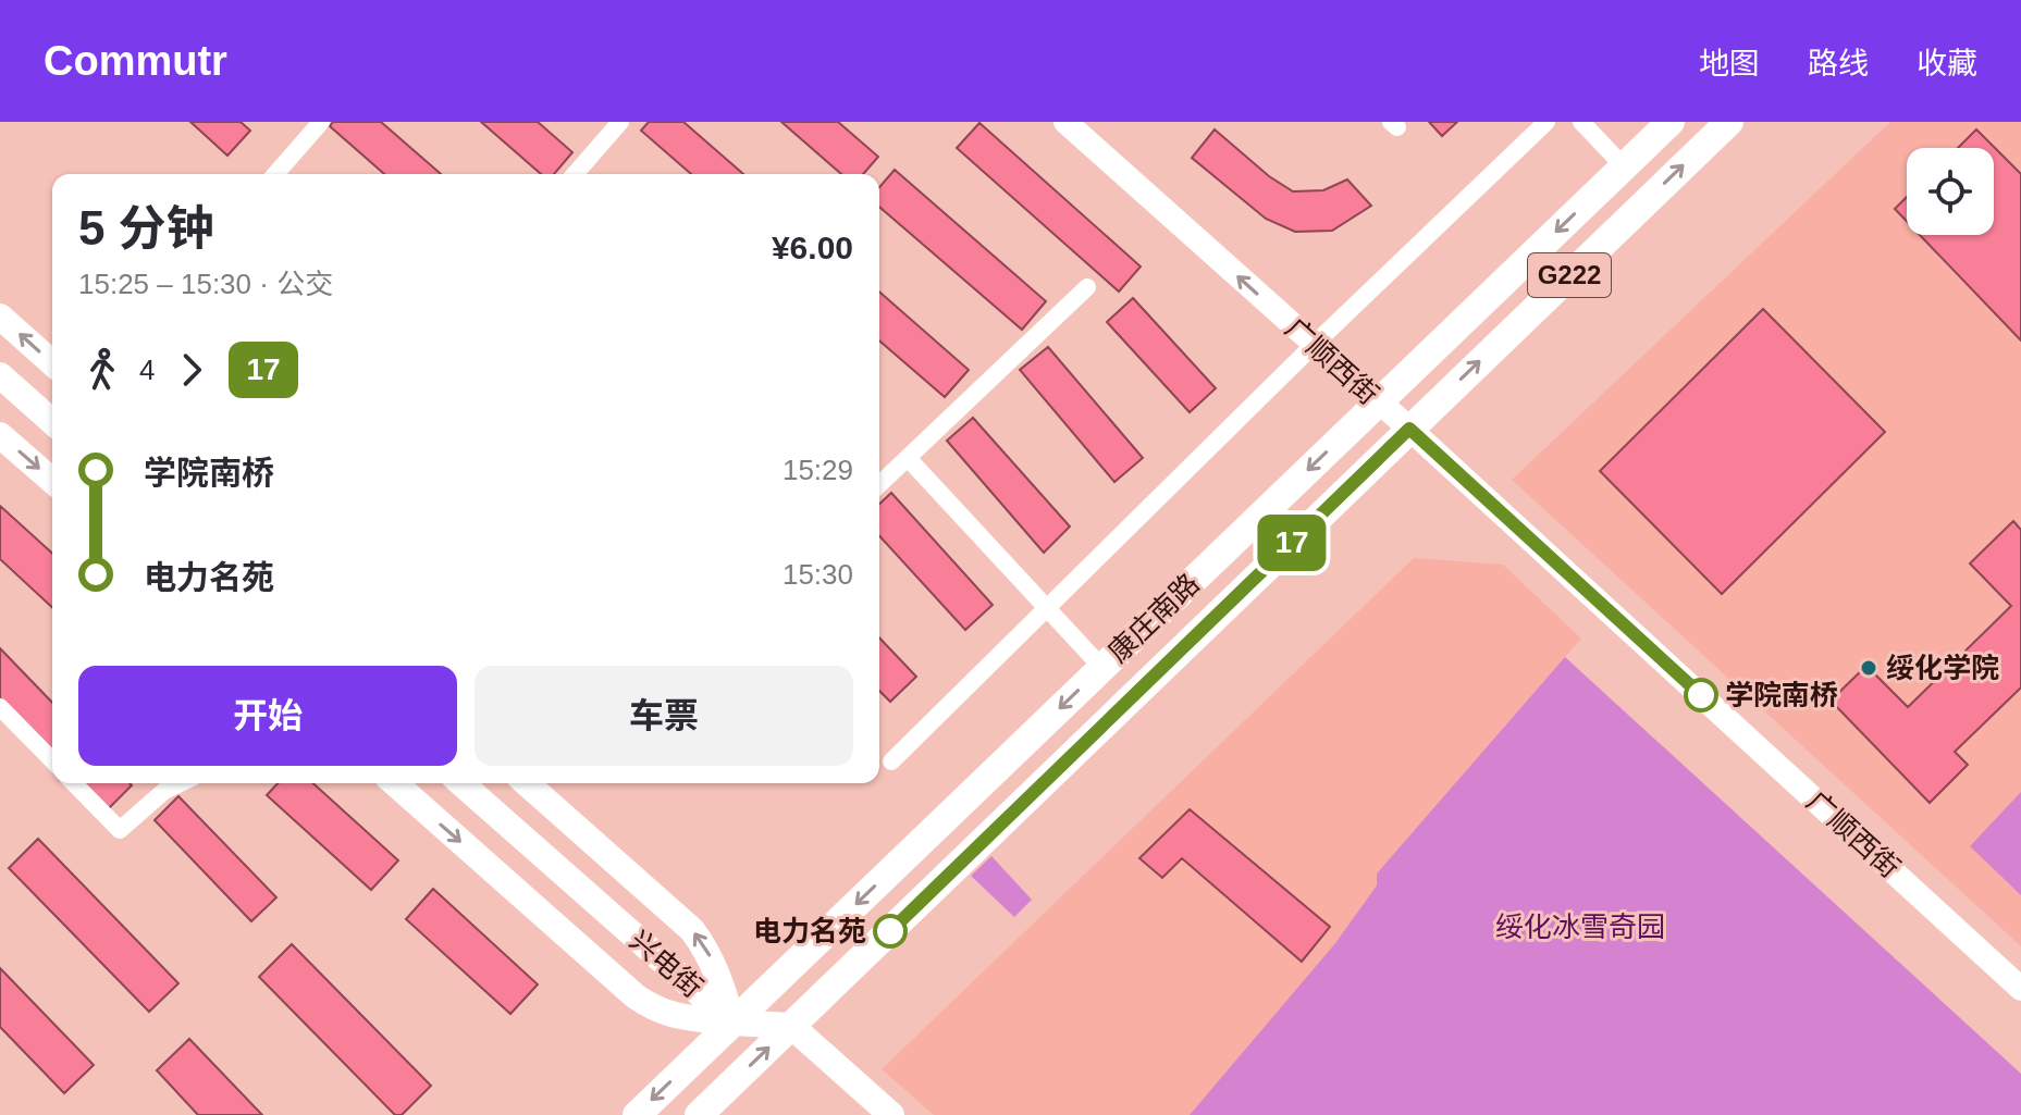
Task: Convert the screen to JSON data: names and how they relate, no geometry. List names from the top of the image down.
{
  "streets": {
    "highway": ["G222", "康庄南路"],
    "main road": ["广顺西街", "兴电街"]
  },
  "crossings": [
    ["广顺西街", "康庄南路"],
    ["康庄南路", "兴电街"]
  ],
  "parks": ["绥化冰雪奇园"],
  "places": ["绥化学院", "学院南桥", "电力名苑"],
  "lines": ["bus line 17"],
  "page": {
    "header": "Commutr",
    "nav": ["地图", "路线", "收藏"],
    "on_map": "17",
    "heading": ["5 分钟", "15:25 – 15:30 · 公交", "¥6.00"],
    "legs": ["4", "17"],
    "list": [
      {
        "name": "学院南桥",
        "value": "15:29"
      },
      {
        "name": "电力名苑",
        "value": "15:30"
      }
    ],
    "buttons": ["开始", "车票"]
  }
}
